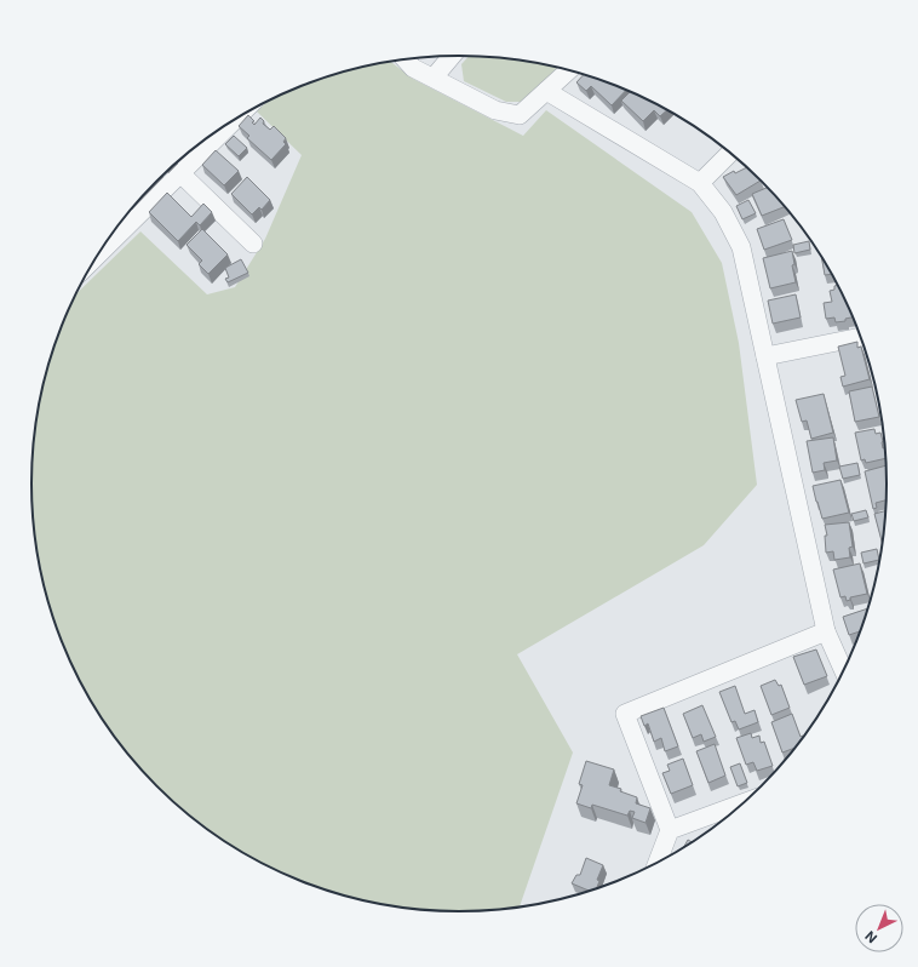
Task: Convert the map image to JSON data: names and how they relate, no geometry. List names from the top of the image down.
{
  "north": "bottom left"
}
